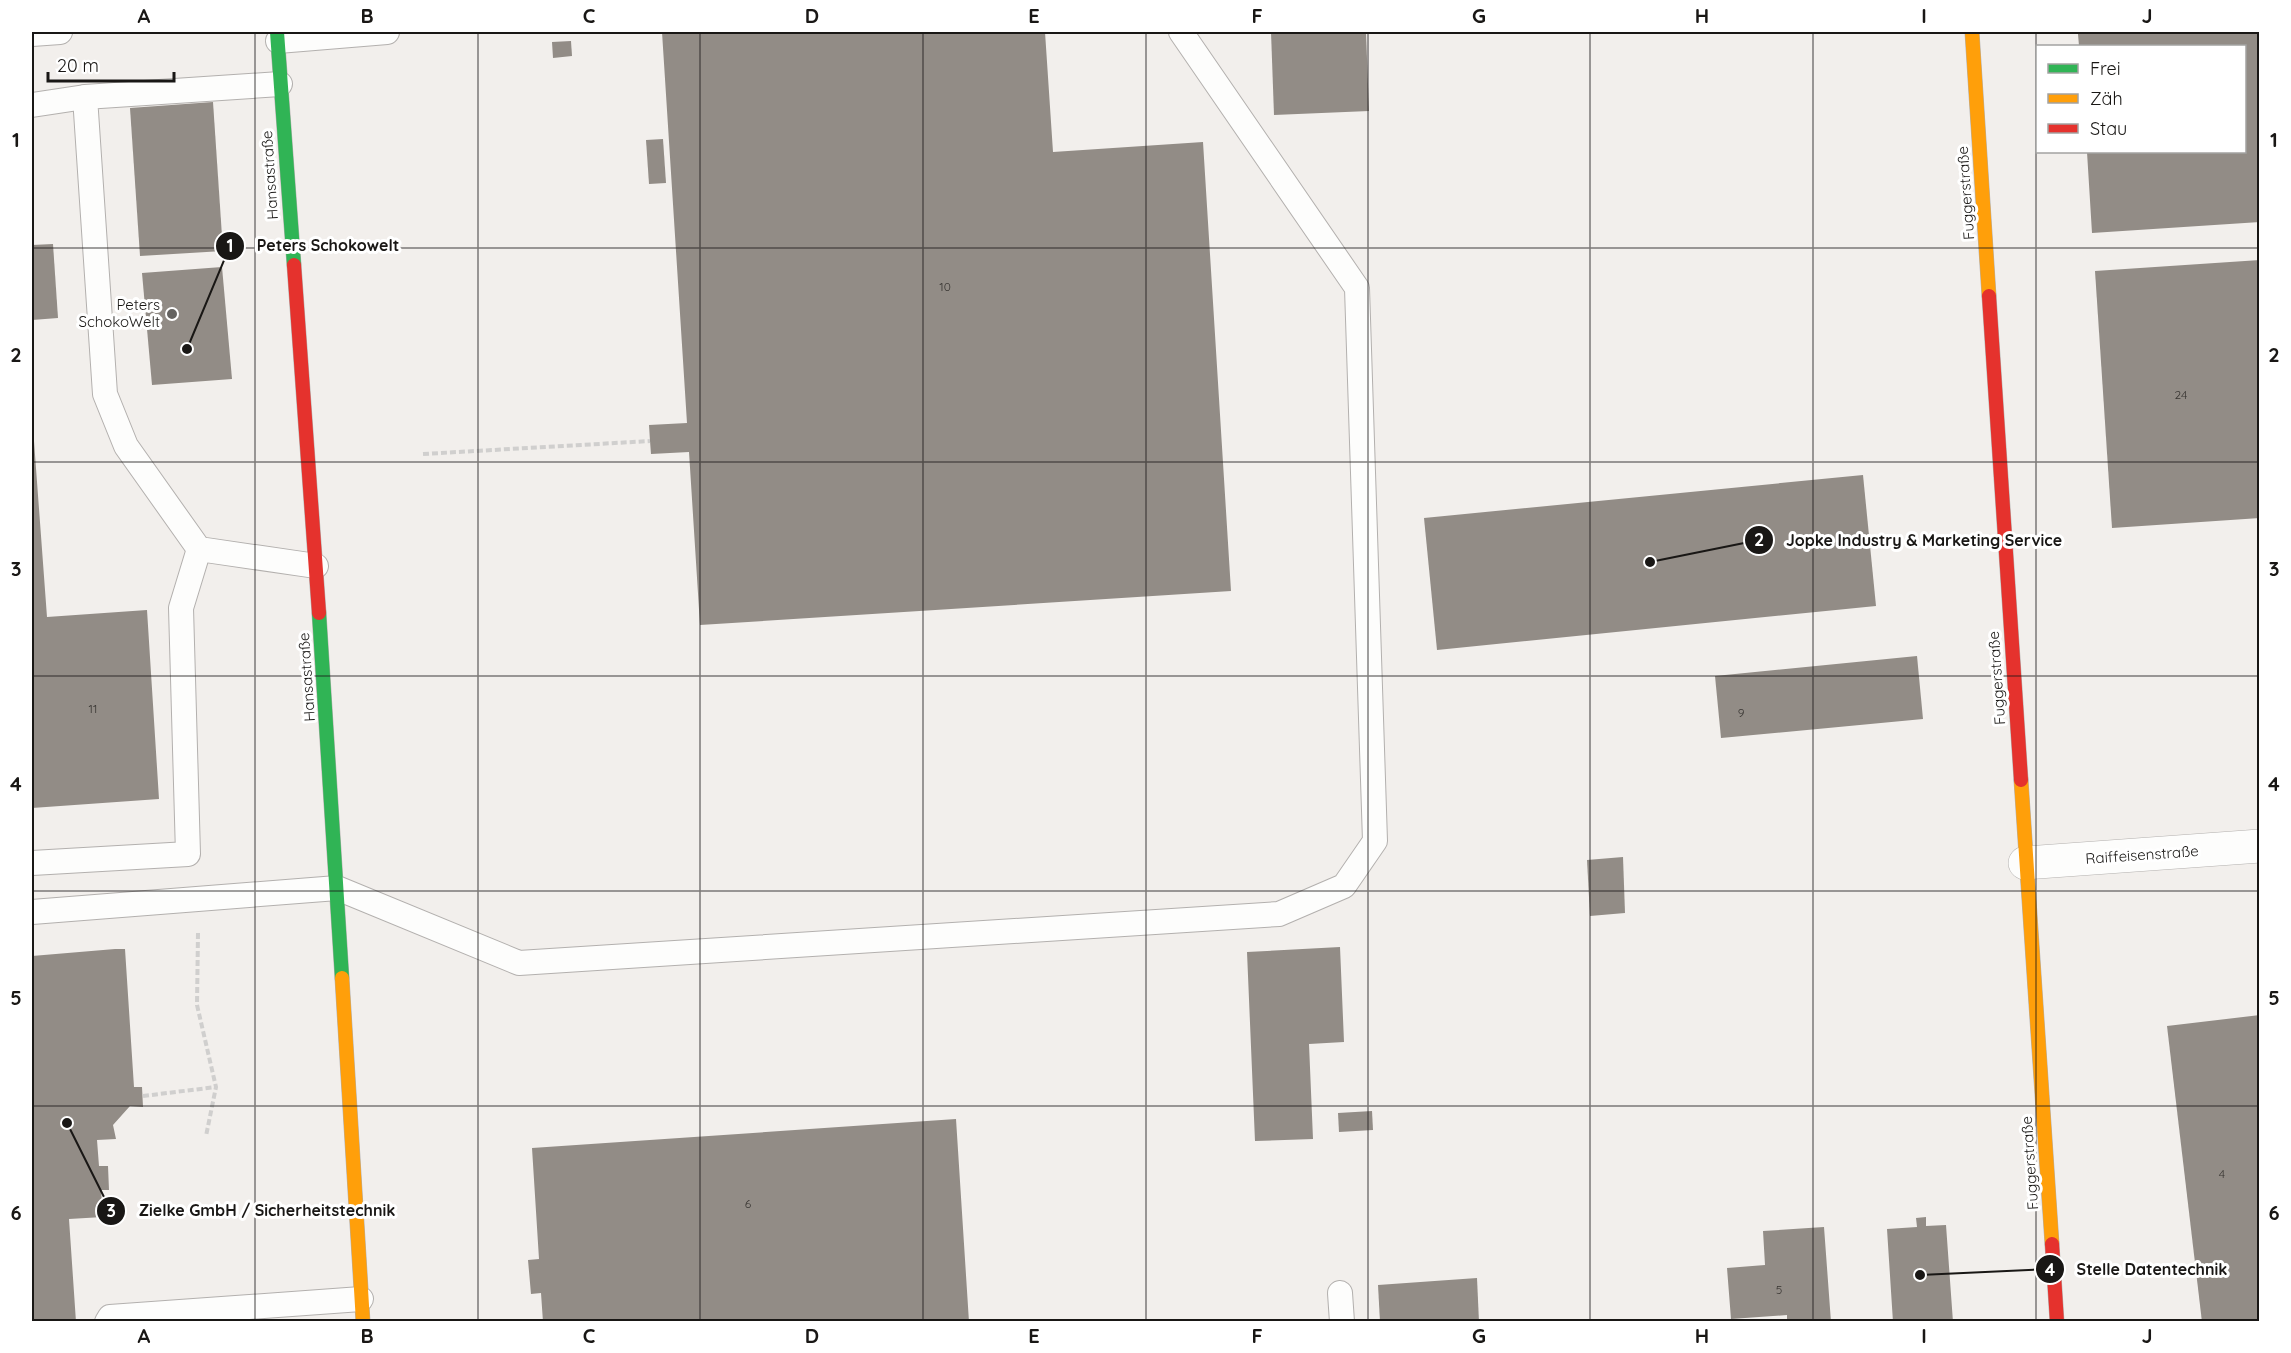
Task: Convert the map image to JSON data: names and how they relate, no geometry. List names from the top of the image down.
{
  "streets": {
    "street": ["Hansastraße", "Fuggerstraße", "Raiffeisenstraße"]
  },
  "crossings": [
    ["Fuggerstraße", "Raiffeisenstraße"]
  ],
  "places": [
    "Peters SchokoWelt",
    "Peters Schokowelt",
    "Jopke Industry & Marketing Service",
    "Zielke GmbH / Sicherheitstechnik",
    "Stelle Datentechnik"
  ],
  "house_numbers": [
    "10",
    "24",
    "11",
    "9",
    "4",
    "6",
    "5"
  ],
  "legend": ["Frei", "Zäh", "Stau"],
  "scale_bar": "20 m",
  "grid": {
    "columns": [
      "A",
      "B",
      "C",
      "D",
      "E",
      "F",
      "G",
      "H",
      "I",
      "J"
    ],
    "rows": [
      "1",
      "2",
      "3",
      "4",
      "5",
      "6"
    ]
  }
}
